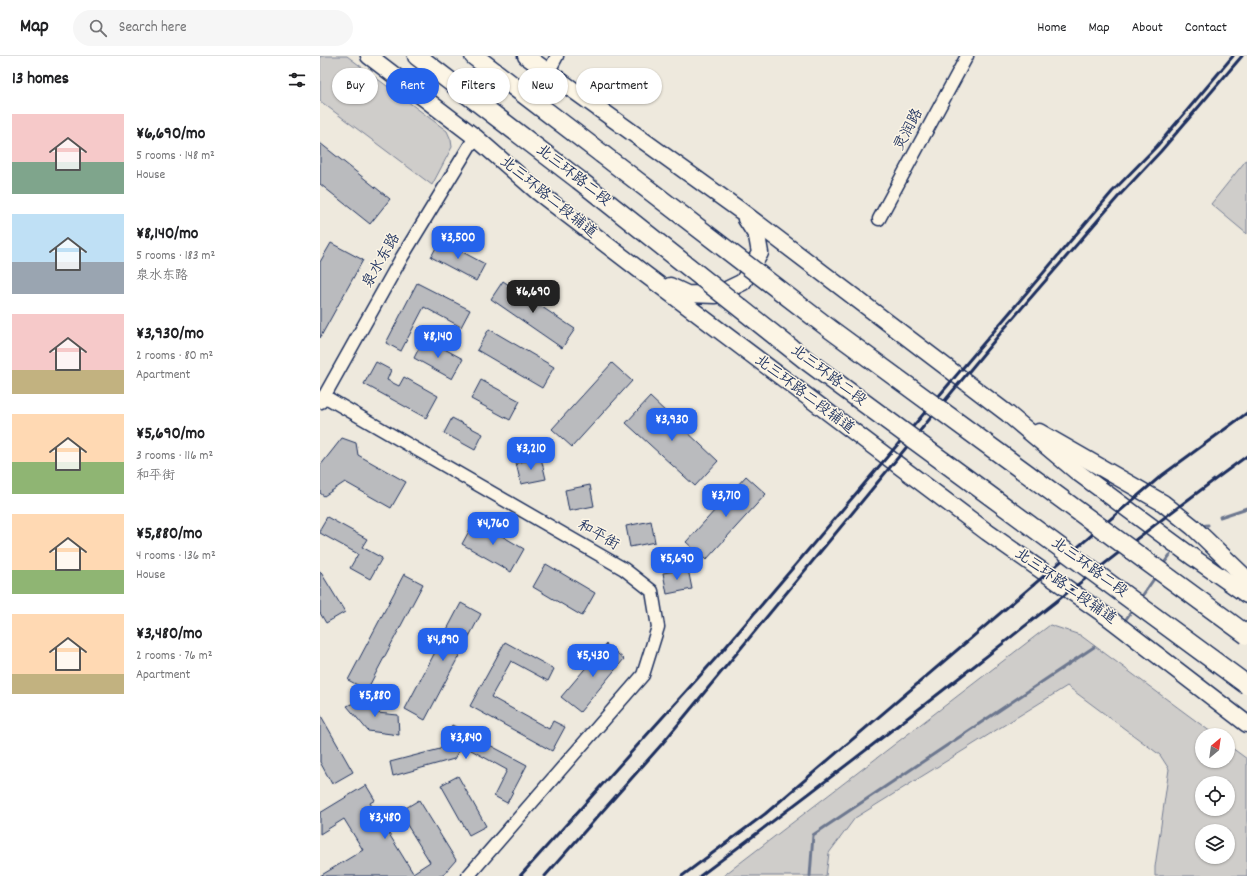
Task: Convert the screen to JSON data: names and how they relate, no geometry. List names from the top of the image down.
{
  "streets": {
    "highway": ["北三环路二段"],
    "main road": ["北三环路二段辅道"],
    "street": ["灵润路", "泉水东路", "和平街"]
  },
  "crossings": [
    ["北三环路二段辅道", "泉水东路"],
    ["泉水东路", "和平街"]
  ],
  "north": "top right",
  "page": {
    "header": "Map",
    "search": "Search here",
    "nav": [
      "Home",
      "Map",
      "About",
      "Contact"
    ],
    "heading": "13 homes",
    "chip": [
      "Buy",
      "Rent",
      "Filters",
      "New",
      "Apartment"
    ],
    "list": [
      {
        "name": "¥6,690/mo",
        "note": "5 rooms · 148 m² · House"
      },
      {
        "name": "¥8,140/mo",
        "note": "5 rooms · 183 m² · 泉水东路"
      },
      {
        "name": "¥3,930/mo",
        "note": "2 rooms · 80 m² · Apartment"
      },
      {
        "name": "¥5,690/mo",
        "note": "3 rooms · 116 m² · 和平街"
      },
      {
        "name": "¥5,880/mo",
        "note": "4 rooms · 136 m² · House"
      },
      {
        "name": "¥3,480/mo",
        "note": "2 rooms · 76 m² · Apartment"
      }
    ],
    "price": [
      "¥3,500",
      "¥6,690",
      "¥8,140",
      "¥3,930",
      "¥3,210",
      "¥3,710",
      "¥4,760",
      "¥5,690",
      "¥4,890",
      "¥5,430",
      "¥5,880",
      "¥3,840",
      "¥3,480"
    ]
  }
}
